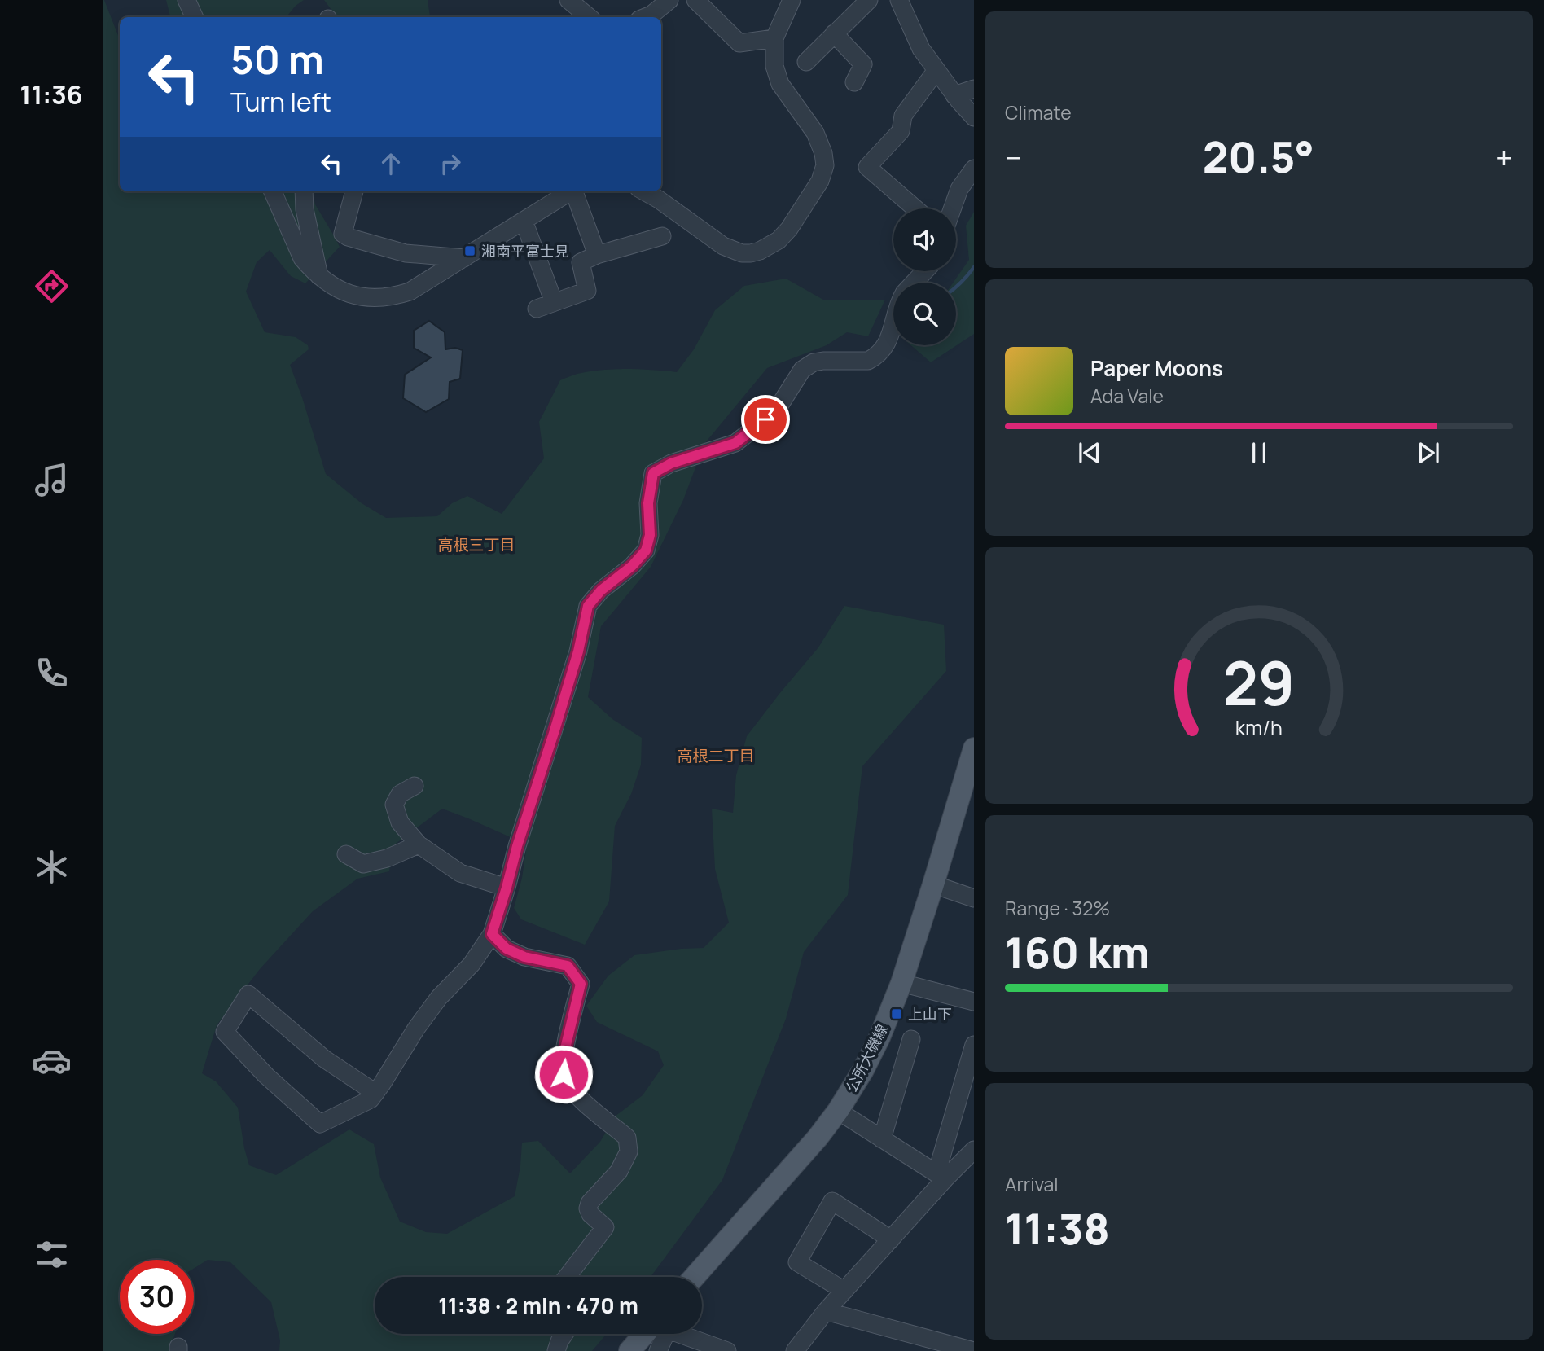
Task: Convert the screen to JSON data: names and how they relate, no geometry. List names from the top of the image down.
{
  "streets": {
    "main road": ["公所大磯線"]
  },
  "districts": ["高根三丁目", "高根二丁目"],
  "places": {
    "transit": ["湘南平富士見", "上山下"]
  },
  "page": {
    "tabs": "11:36",
    "tile": [
      "Climate",
      ["Range · 32%", "160 km"],
      ["Arrival", "11:38"]
    ],
    "turn": ["50 m", "Turn left"],
    "heat": ["−", "20.5°", "+"],
    "song": ["Paper Moons", "Ada Vale"],
    "limit": "30",
    "trip": "11:38 · 2 min · 470 m",
    "gauge": ["29", "km/h"]
  }
}
